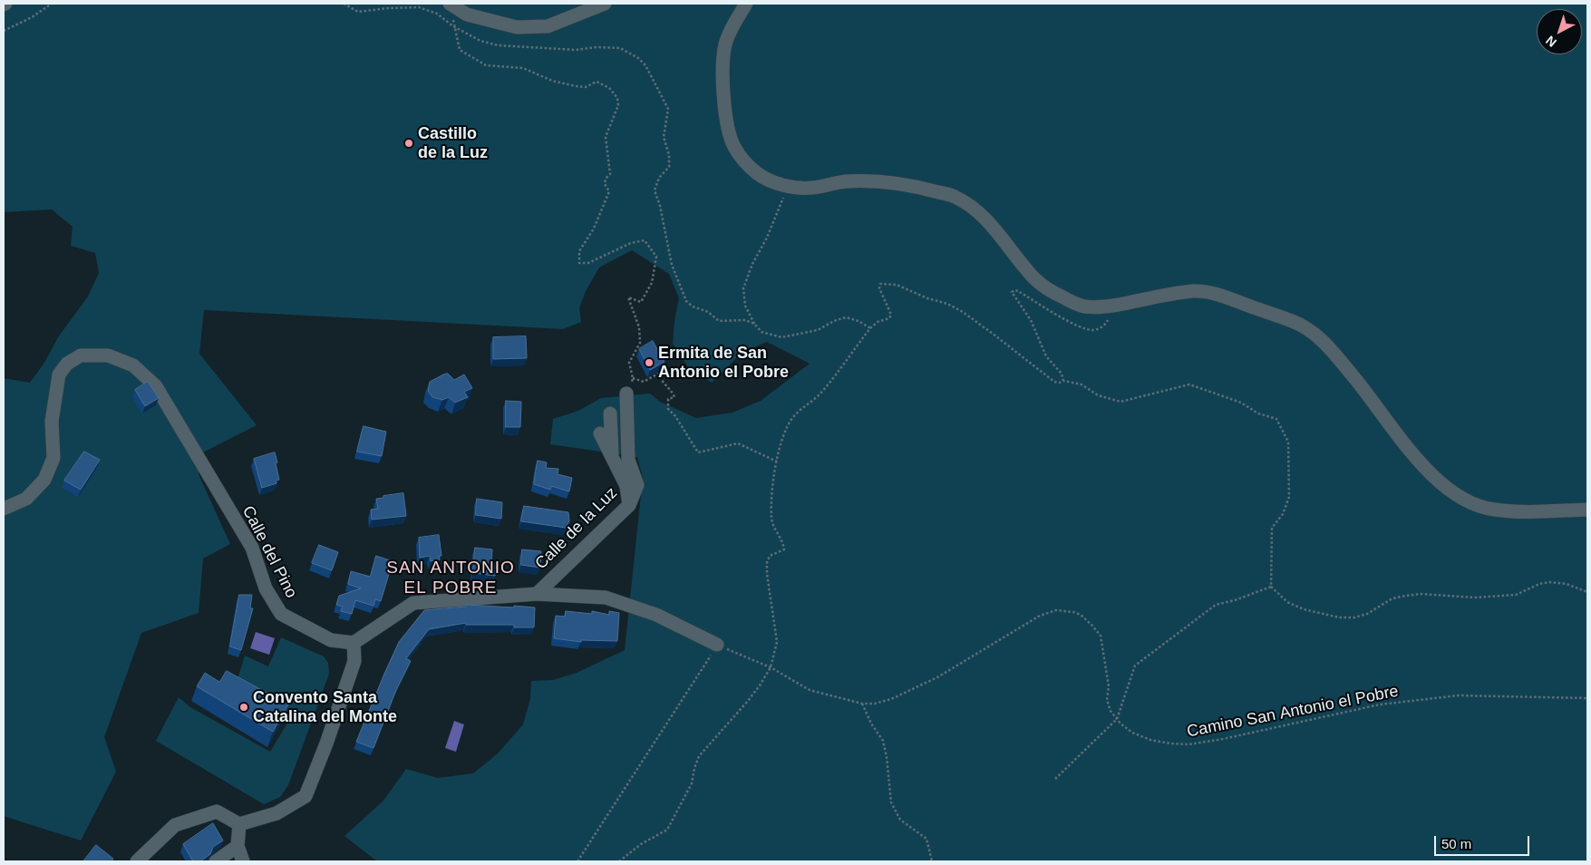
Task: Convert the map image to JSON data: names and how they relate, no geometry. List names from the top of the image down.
{
  "streets": {
    "street": ["Calle de la Luz", "Calle del Pino"],
    "path": ["Camino San Antonio el Pobre"]
  },
  "districts": ["SAN ANTONIO EL POBRE"],
  "places": ["Castillo de la Luz", "Ermita de San Antonio el Pobre", "Convento Santa Catalina del Monte"],
  "scale_bar": "50 m",
  "north": "bottom left"
}
